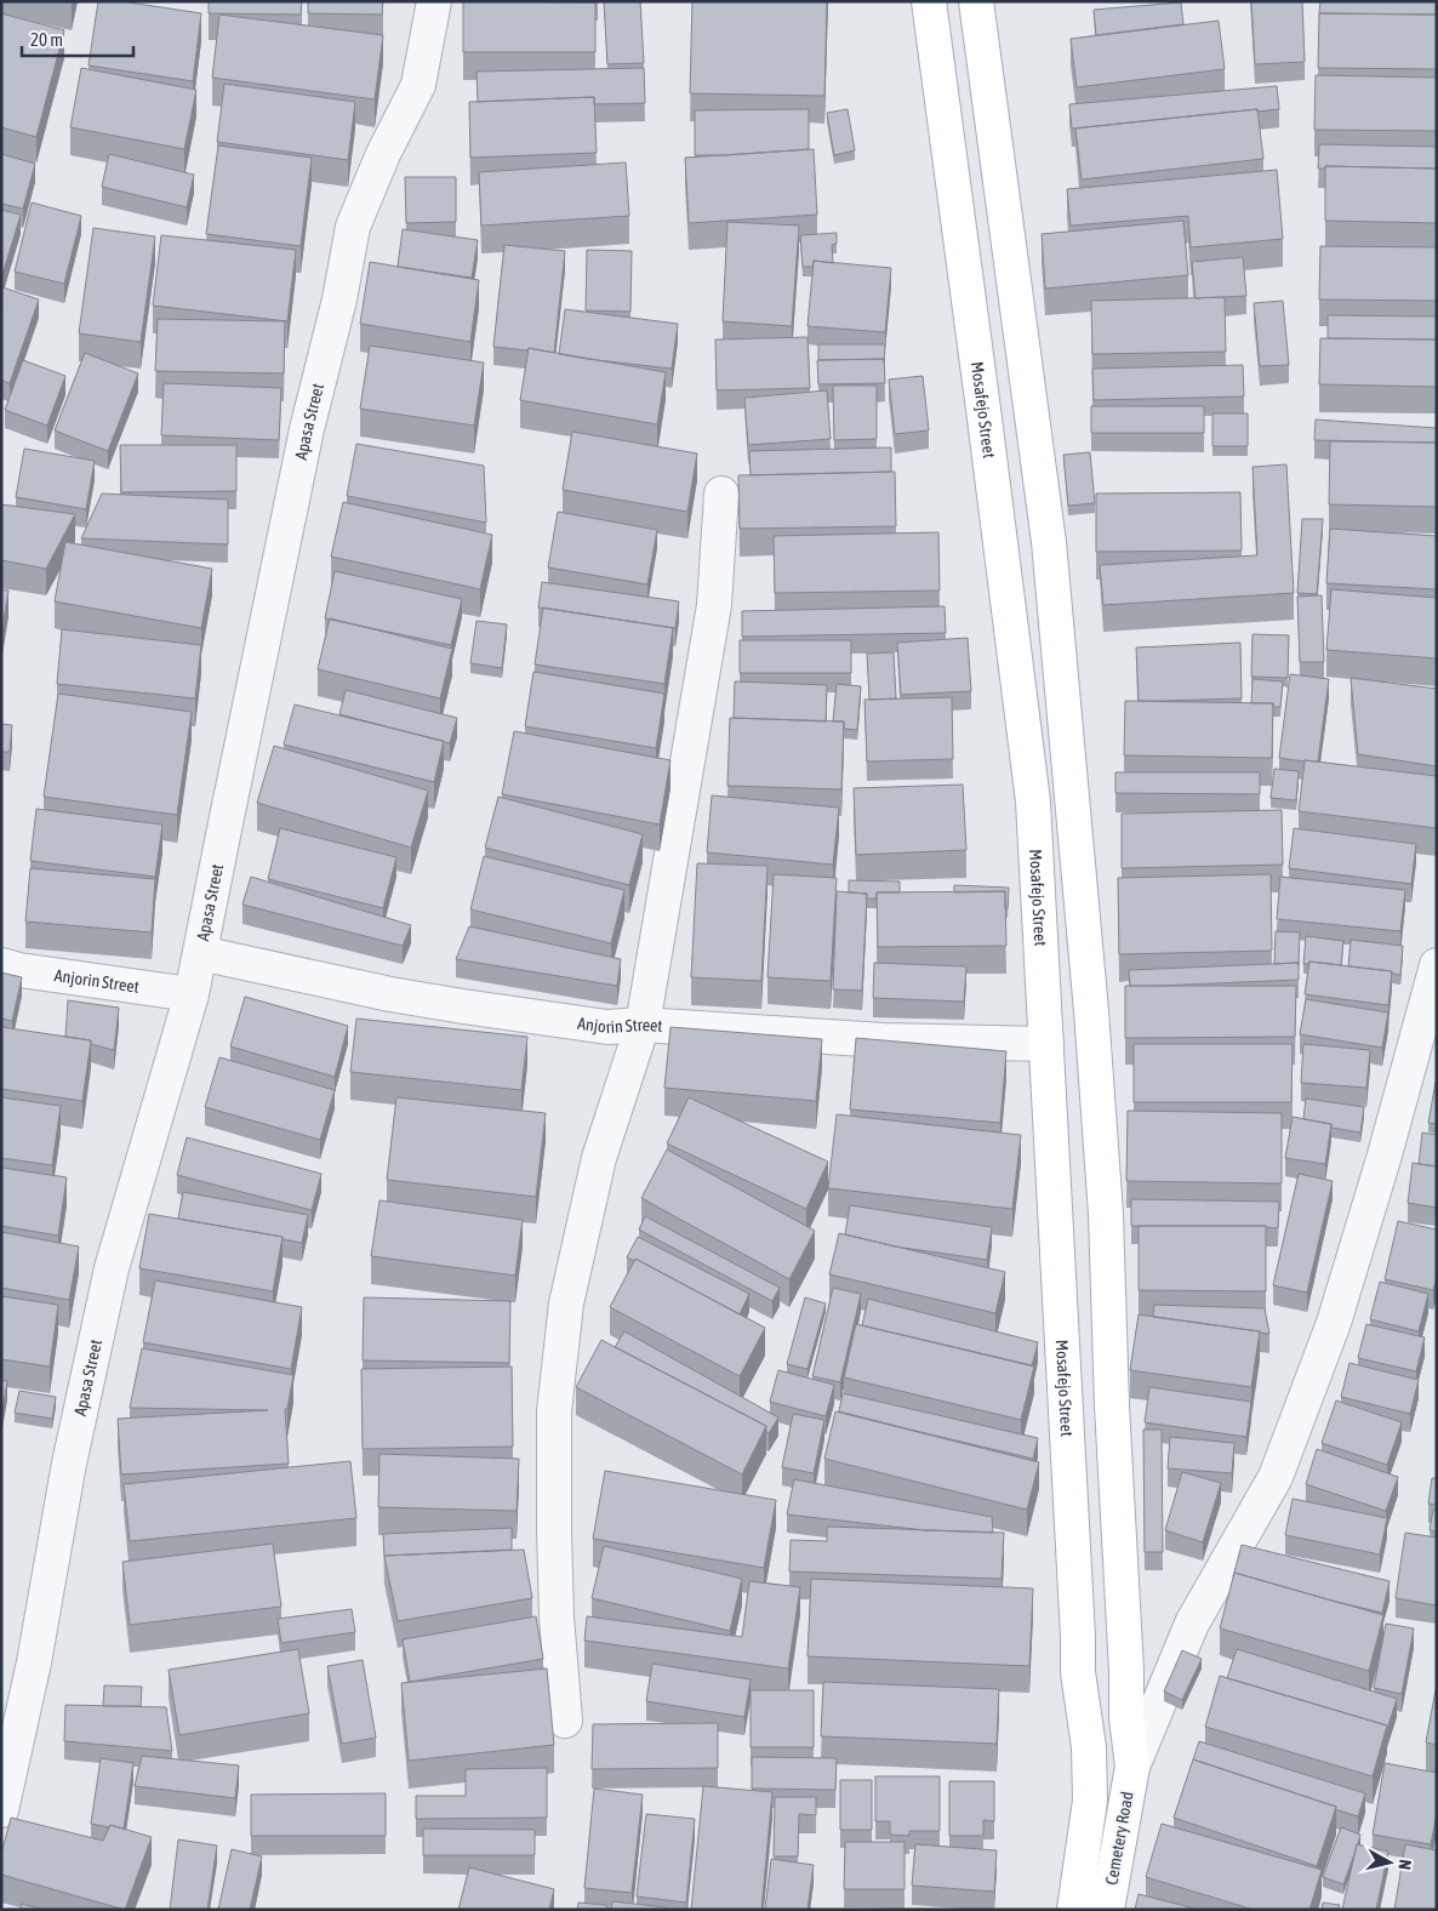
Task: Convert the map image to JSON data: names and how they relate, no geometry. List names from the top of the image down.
{
  "streets": {
    "main road": ["Mosafejo Street", "Cemetery Road"],
    "street": ["Apasa Street", "Anjorin Street"]
  },
  "crossings": [
    ["Mosafejo Street", "Anjorin Street"],
    ["Mosafejo Street", "Cemetery Road"],
    ["Apasa Street", "Anjorin Street"]
  ],
  "scale_bar": "20 m",
  "north": "right"
}
